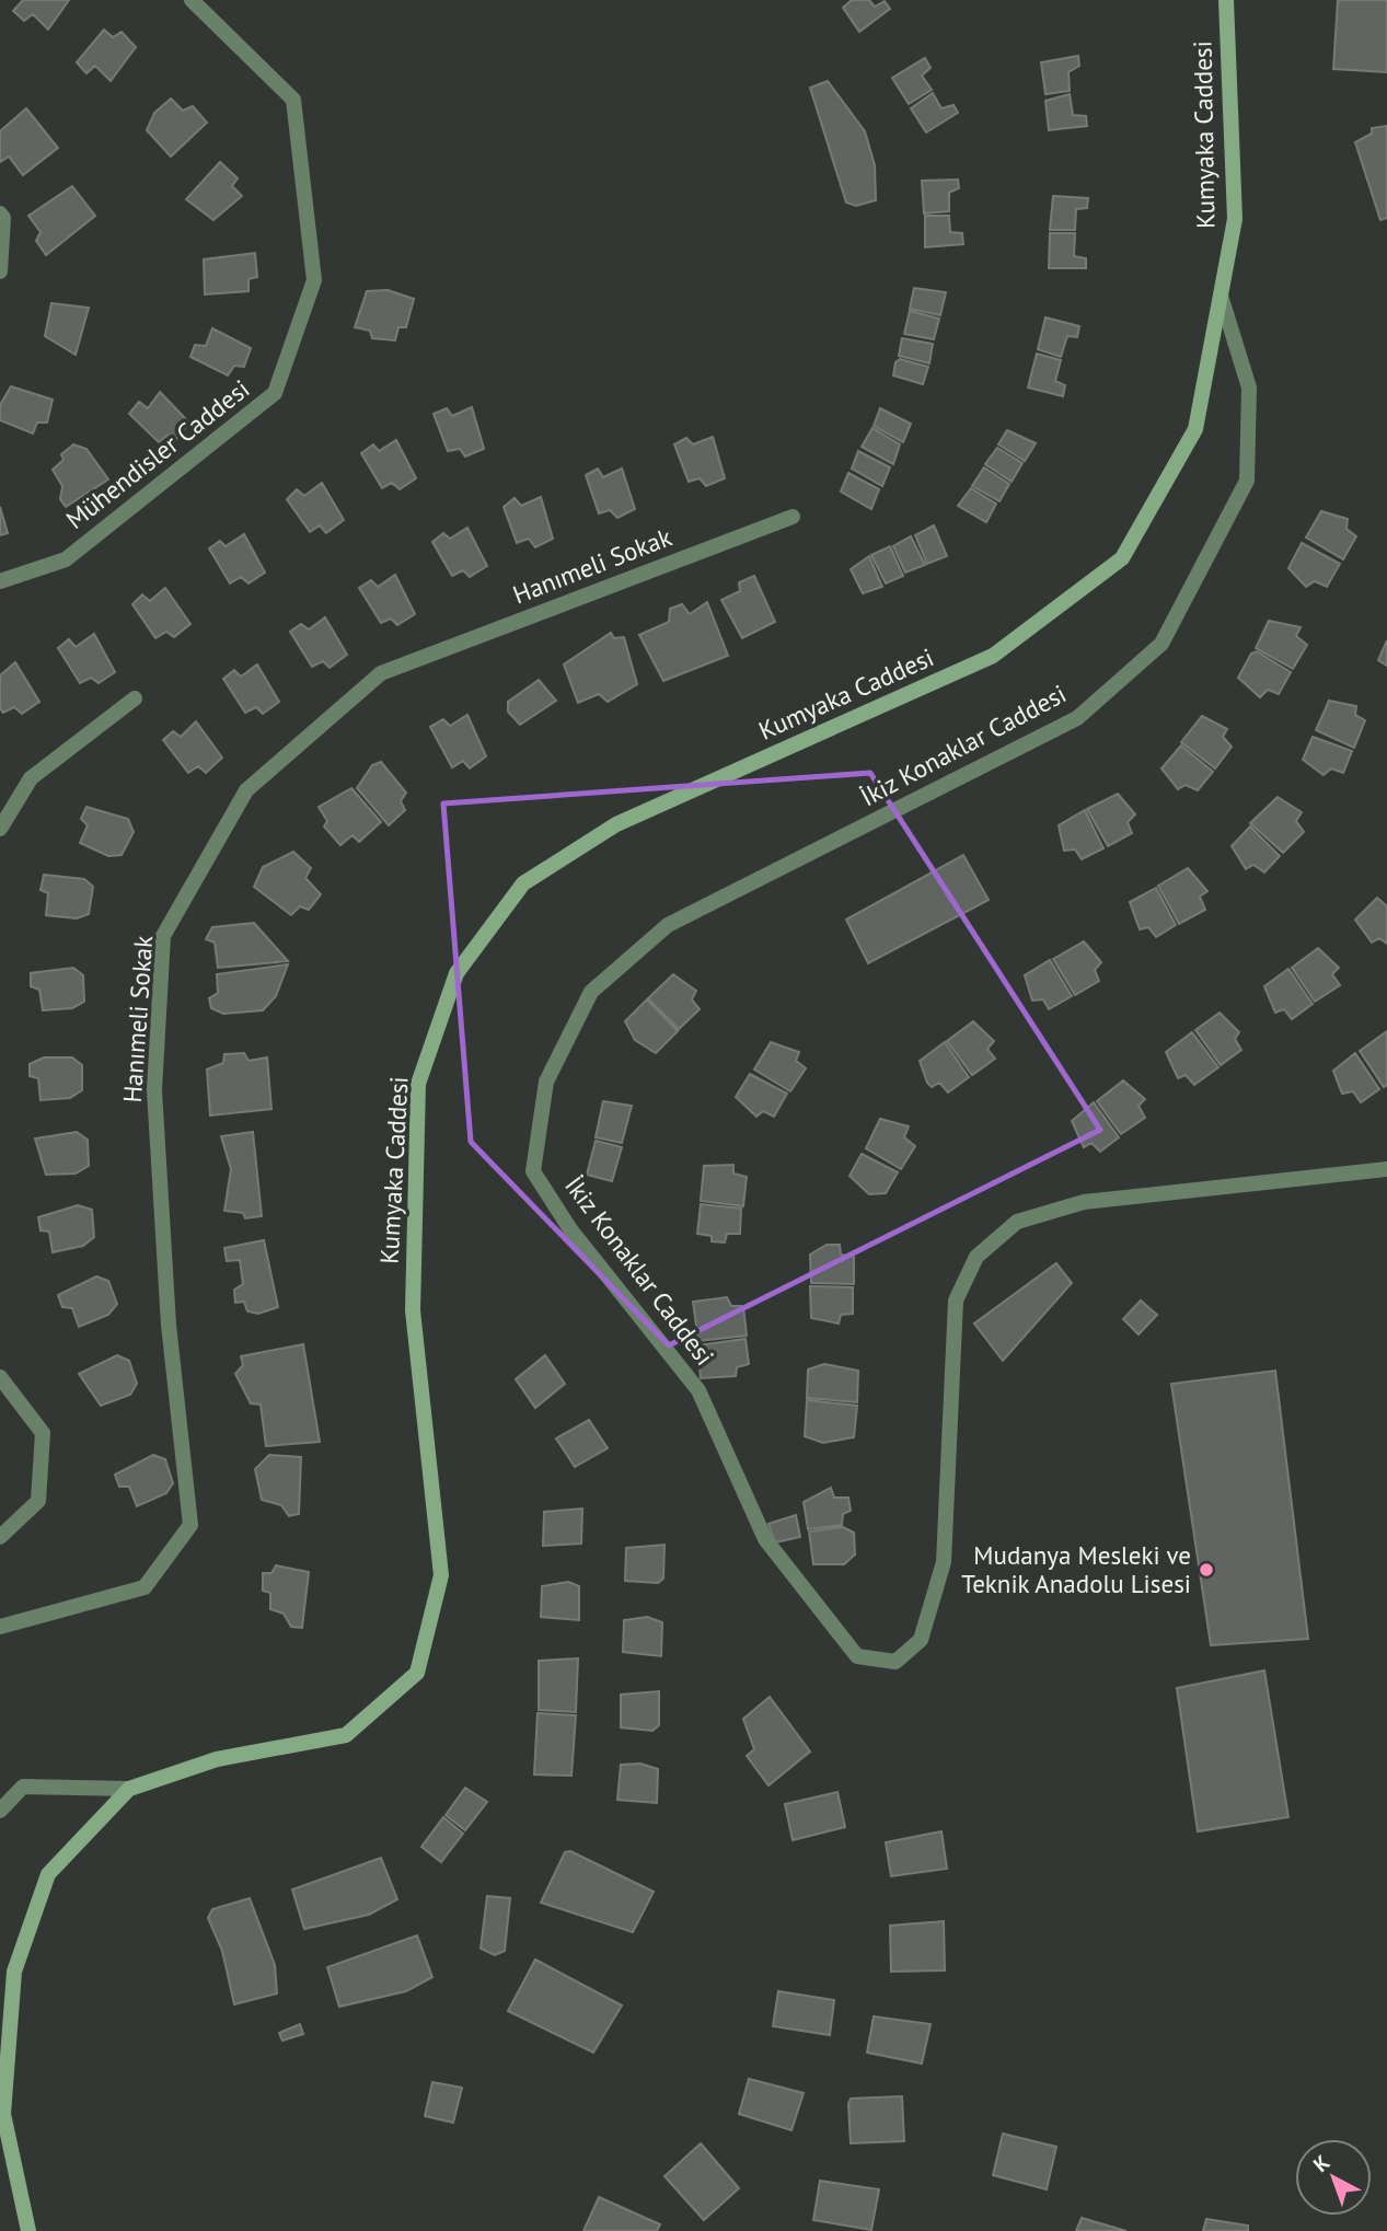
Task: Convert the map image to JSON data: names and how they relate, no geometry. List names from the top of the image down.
{
  "streets": {
    "main road": ["Kumyaka Caddesi"],
    "street": ["Mühendisler Caddesi", "Hanımeli Sokak", "İkiz Konaklar Caddesi"]
  },
  "crossings": [
    ["Kumyaka Caddesi", "İkiz Konaklar Caddesi"]
  ],
  "places": ["Mudanya Mesleki ve Teknik Anadolu Lisesi"],
  "north": "top left"
}
